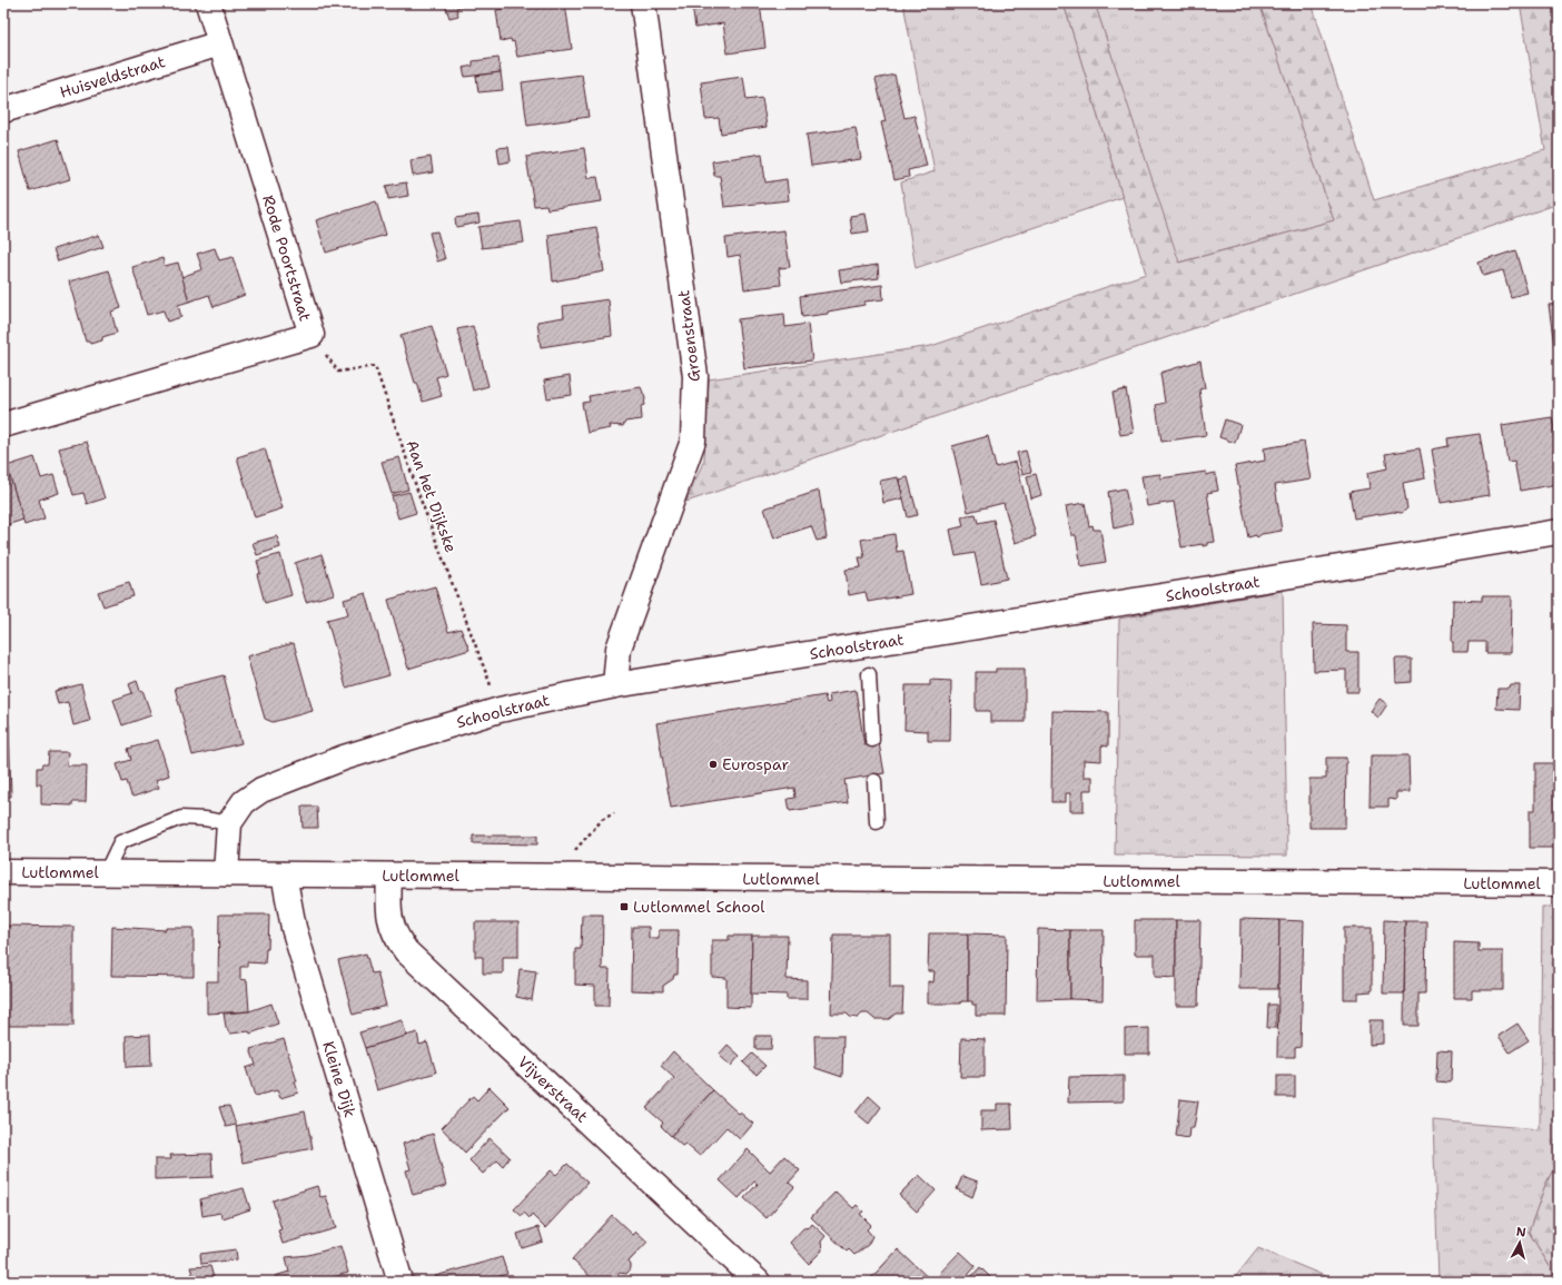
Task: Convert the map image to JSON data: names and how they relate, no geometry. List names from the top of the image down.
{
  "streets": {
    "street": [
      "Huisveldstraat",
      "Rode Poortstraat",
      "Groenstraat",
      "Schoolstraat",
      "Lutlommel",
      "Kleine Dijk",
      "Vijverstraat"
    ],
    "path": ["Aan het Dijkske"]
  },
  "crossings": [
    ["Huisveldstraat", "Rode Poortstraat"],
    ["Rode Poortstraat", "Aan het Dijkske"],
    ["Groenstraat", "Schoolstraat"],
    ["Aan het Dijkske", "Schoolstraat"],
    ["Lutlommel", "Kleine Dijk"],
    ["Lutlommel", "Vijverstraat"]
  ],
  "places": {
    "other": ["Eurospar"],
    "transit": ["Lutlommel School"]
  },
  "north": "top"
}
